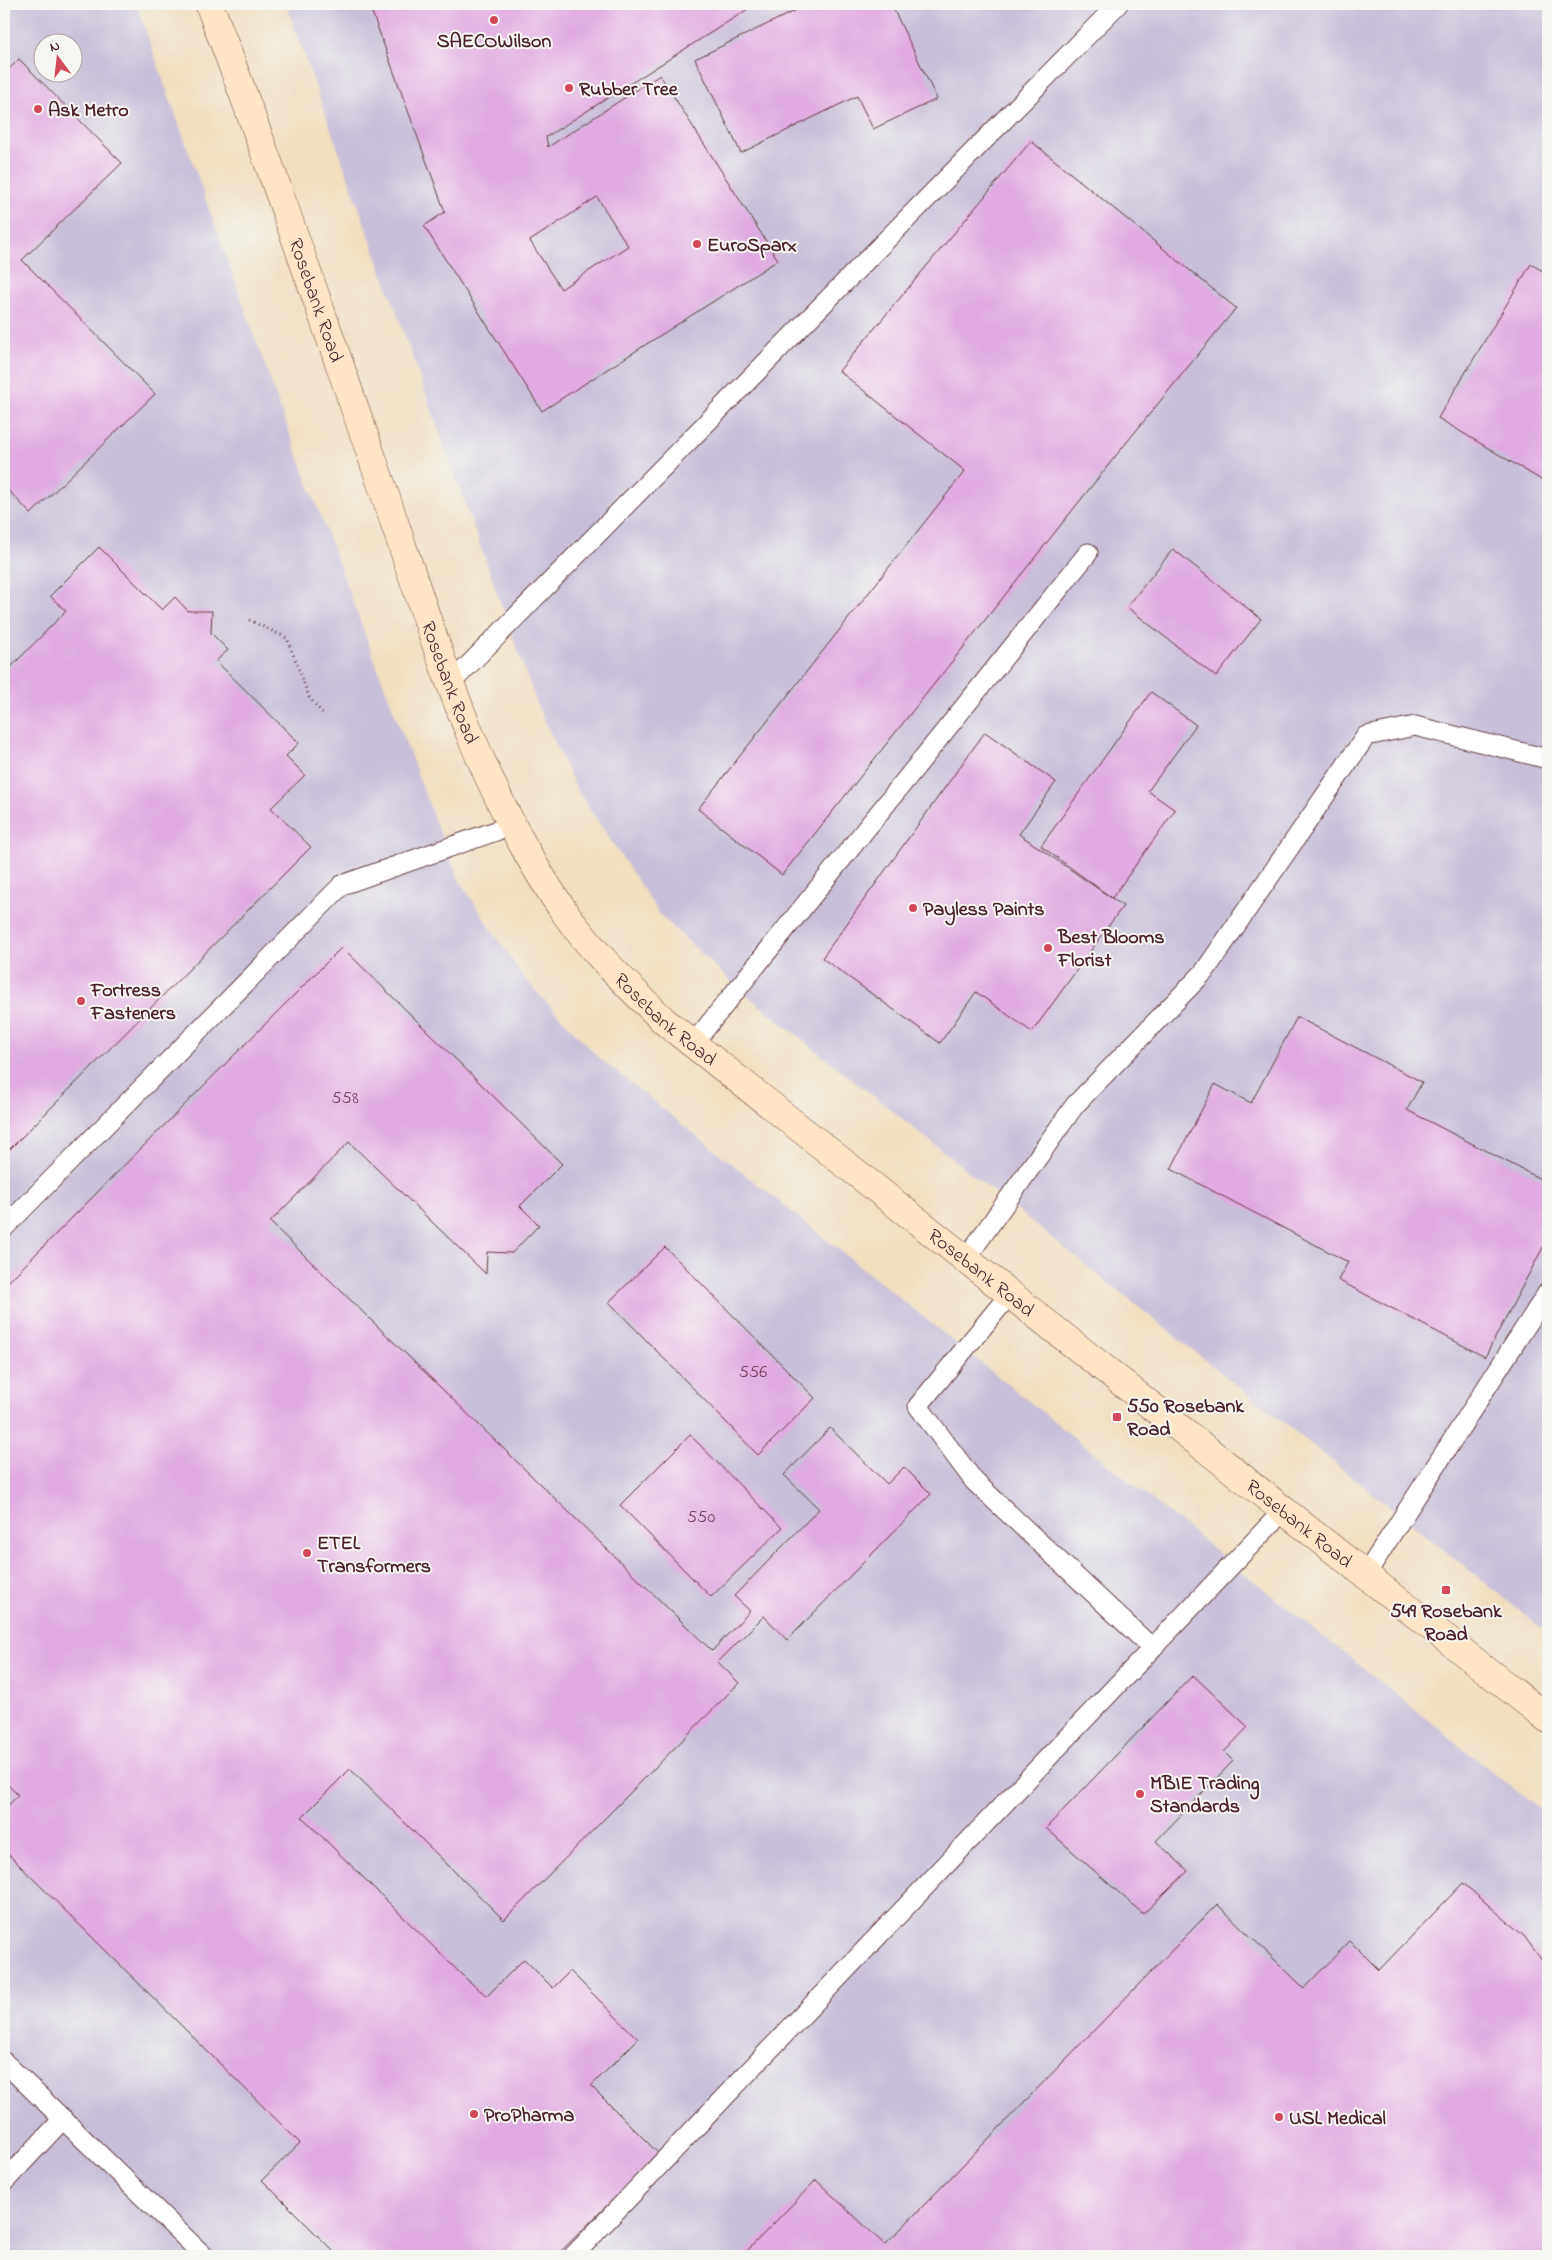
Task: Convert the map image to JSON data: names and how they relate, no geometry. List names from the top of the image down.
{
  "streets": {
    "main road": ["Rosebank Road"]
  },
  "places": {
    "other": [
      "SAECOWilson",
      "Rubber Tree",
      "Ask Metro",
      "EuroSparx",
      "Payless Paints",
      "Best Blooms Florist",
      "Fortress Fasteners",
      "ETEL Transformers",
      "MBIE Trading Standards",
      "ProPharma",
      "USL Medical"
    ],
    "transit": ["550 Rosebank Road", "549 Rosebank Road"]
  },
  "house_numbers": ["558", "556", "550"],
  "north": "top"
}
